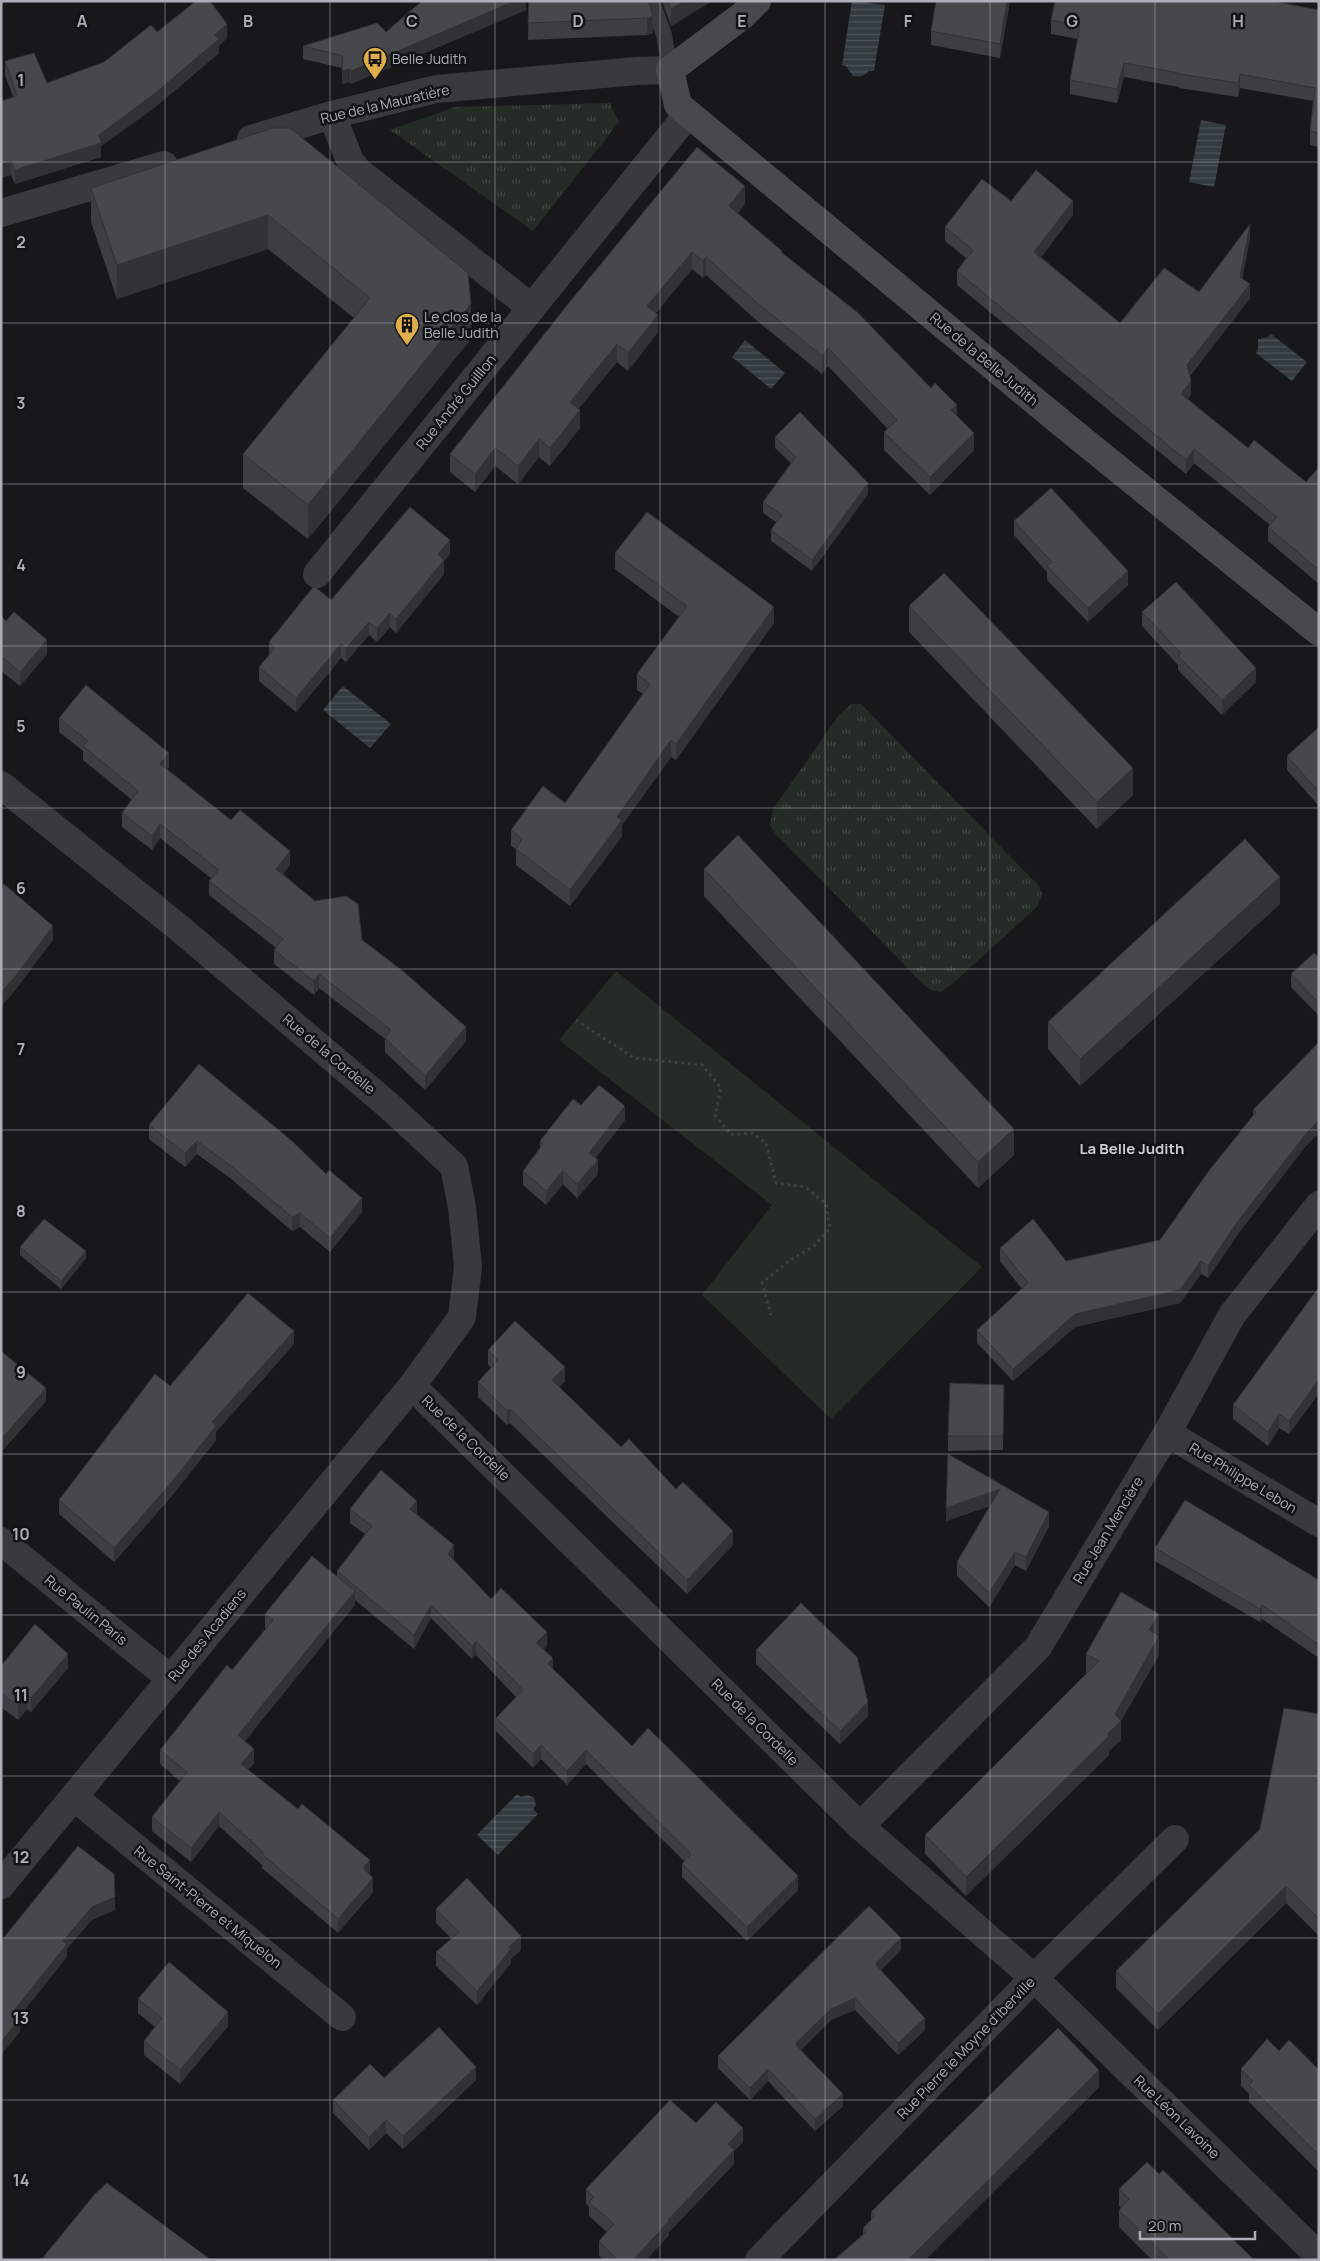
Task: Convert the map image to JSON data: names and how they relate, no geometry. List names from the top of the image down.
{
  "streets": {
    "street": [
      "Rue de la Mauratière",
      "Rue de la Belle Judith",
      "Rue André Guilllon",
      "Rue de la Cordelle",
      "Rue Philippe Lebon",
      "Rue Jean Mencière",
      "Rue Paulin Paris",
      "Rue des Acadiens",
      "Rue Saint-Pierre et Miquelon",
      "Rue Pierre le Moyne d'Iberville",
      "Rue Léon Lavoine"
    ]
  },
  "crossings": [
    ["Rue de la Mauratière", "Rue de la Belle Judith"],
    ["Rue de la Belle Judith", "Rue André Guilllon"],
    ["Rue de la Cordelle", "Rue Jean Mencière"],
    ["Rue de la Cordelle", "Rue des Acadiens"],
    ["Rue de la Cordelle", "Rue Pierre le Moyne d'Iberville"],
    ["Rue de la Cordelle", "Rue Léon Lavoine"],
    ["Rue Philippe Lebon", "Rue Jean Mencière"],
    ["Rue Paulin Paris", "Rue des Acadiens"],
    ["Rue des Acadiens", "Rue Saint-Pierre et Miquelon"],
    ["Rue Pierre le Moyne d'Iberville", "Rue Léon Lavoine"]
  ],
  "districts": ["La Belle Judith"],
  "places": {
    "bus stop": ["Belle Judith"],
    "building": ["Le clos de la Belle Judith"]
  },
  "scale_bar": "20 m",
  "grid": {
    "columns": [
      "A",
      "B",
      "C",
      "D",
      "E",
      "F",
      "G",
      "H"
    ],
    "rows": [
      "1",
      "2",
      "3",
      "4",
      "5",
      "6",
      "7",
      "8",
      "9",
      "10",
      "11",
      "12",
      "13",
      "14"
    ]
  }
}
